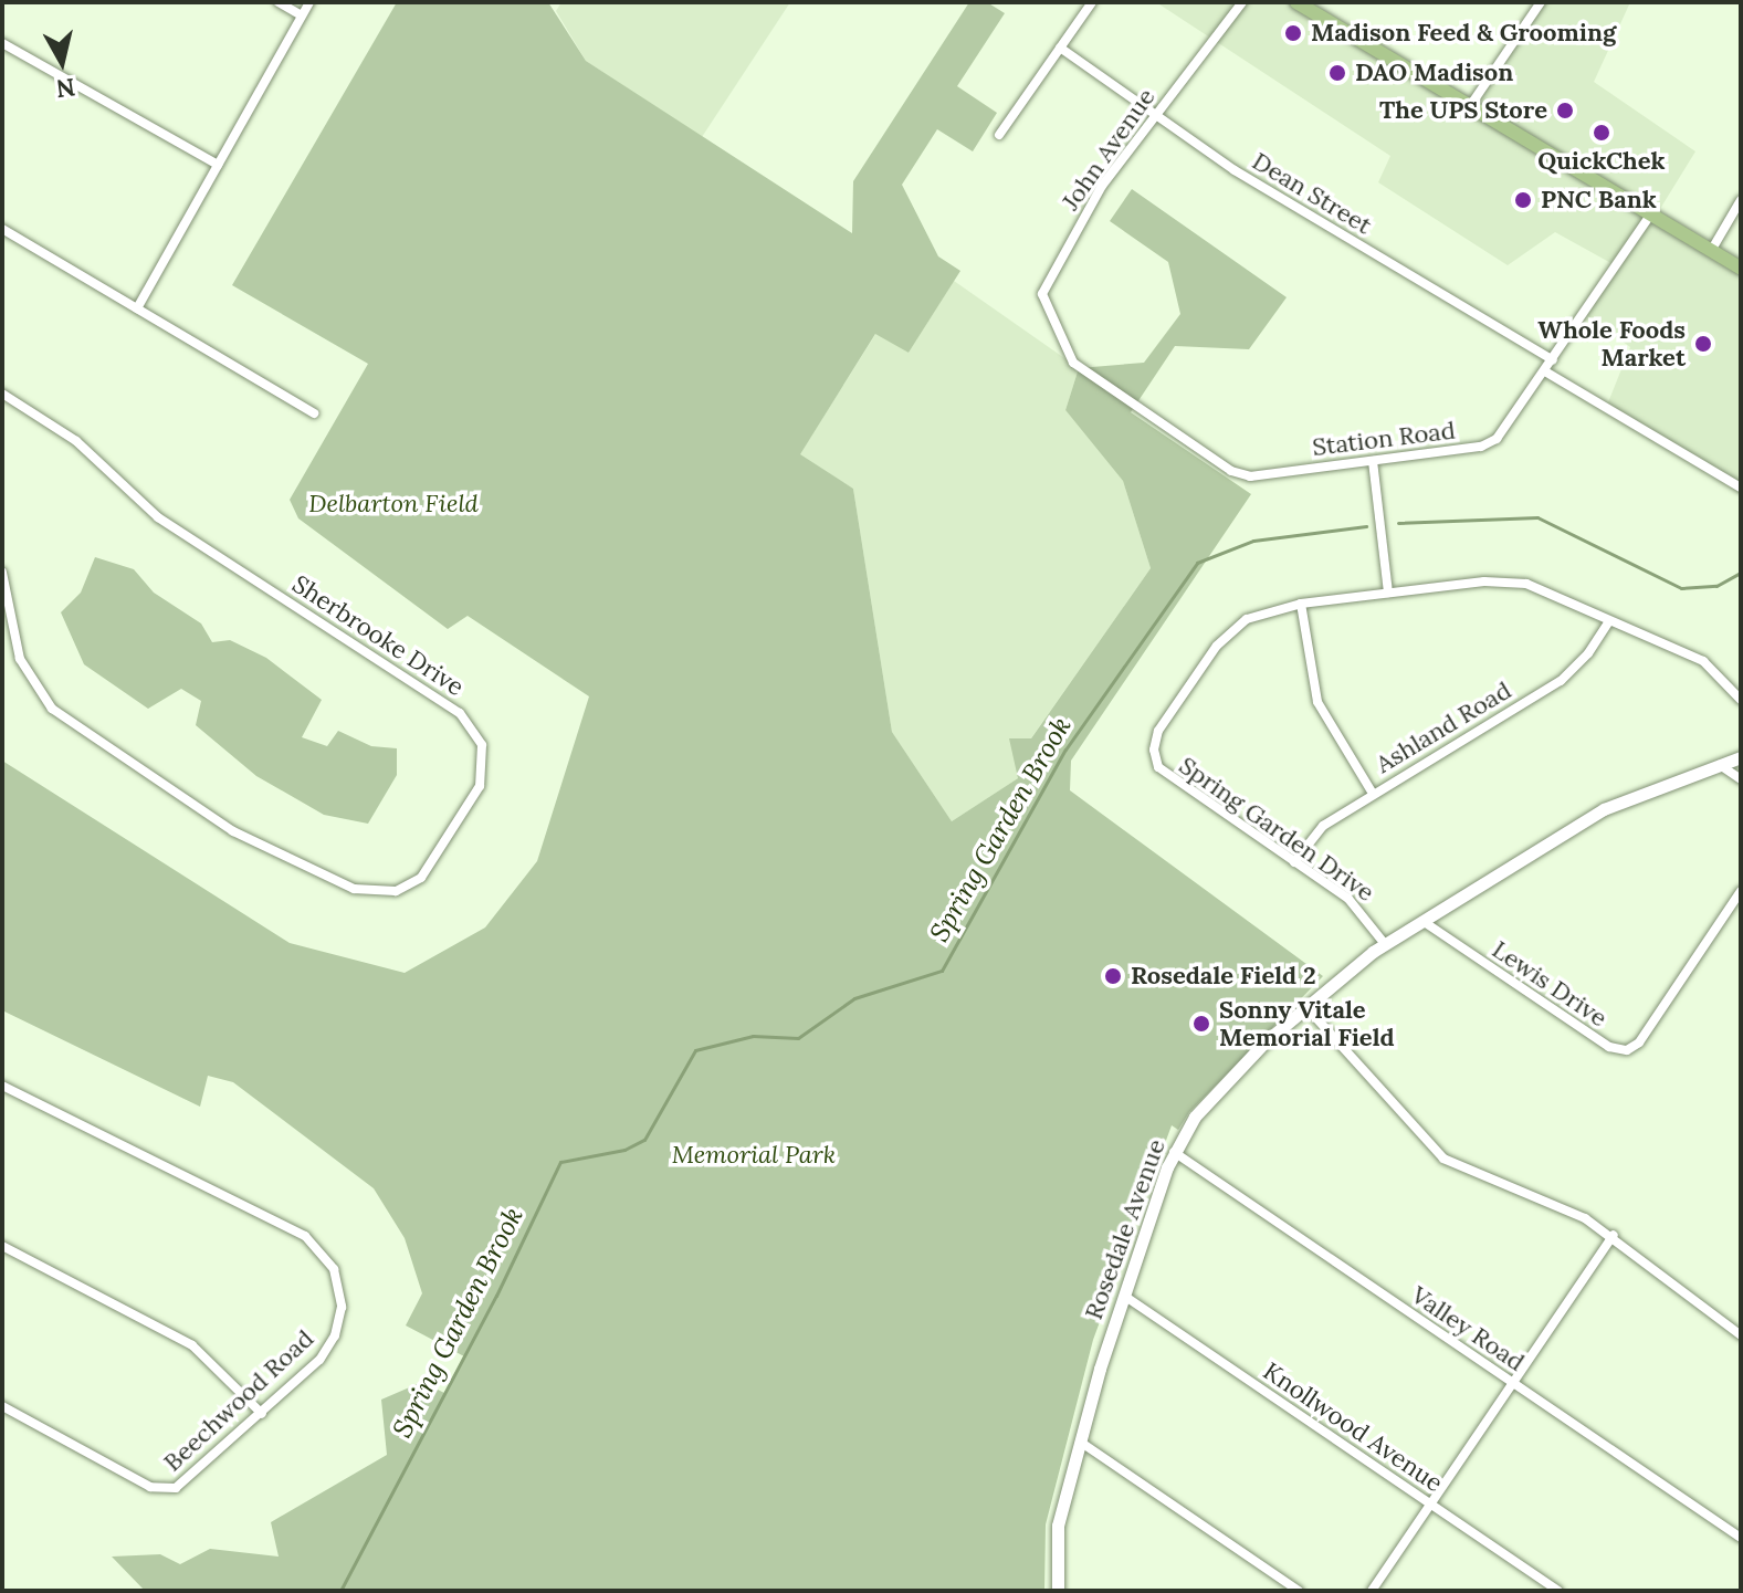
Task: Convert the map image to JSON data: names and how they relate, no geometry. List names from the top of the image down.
{
  "streets": {
    "street": [
      "John Avenue",
      "Dean Street",
      "Station Road",
      "Sherbrooke Drive",
      "Ashland Road",
      "Spring Garden Drive",
      "Lewis Drive",
      "Rosedale Avenue",
      "Valley Road",
      "Beechwood Road",
      "Knollwood Avenue"
    ]
  },
  "crossings": [
    ["John Avenue", "Dean Street"],
    ["John Avenue", "Station Road"],
    ["Dean Street", "Station Road"],
    ["Ashland Road", "Spring Garden Drive"],
    ["Spring Garden Drive", "Rosedale Avenue"],
    ["Lewis Drive", "Rosedale Avenue"],
    ["Rosedale Avenue", "Valley Road"],
    ["Rosedale Avenue", "Knollwood Avenue"]
  ],
  "water": ["Spring Garden Brook"],
  "parks": ["Delbarton Field", "Memorial Park"],
  "places": [
    "Madison Feed & Grooming",
    "DAO Madison",
    "The UPS Store",
    "QuickChek",
    "PNC Bank",
    "Whole Foods Market",
    "Rosedale Field 2",
    "Sonny Vitale Memorial Field"
  ],
  "north": "bottom"
}
